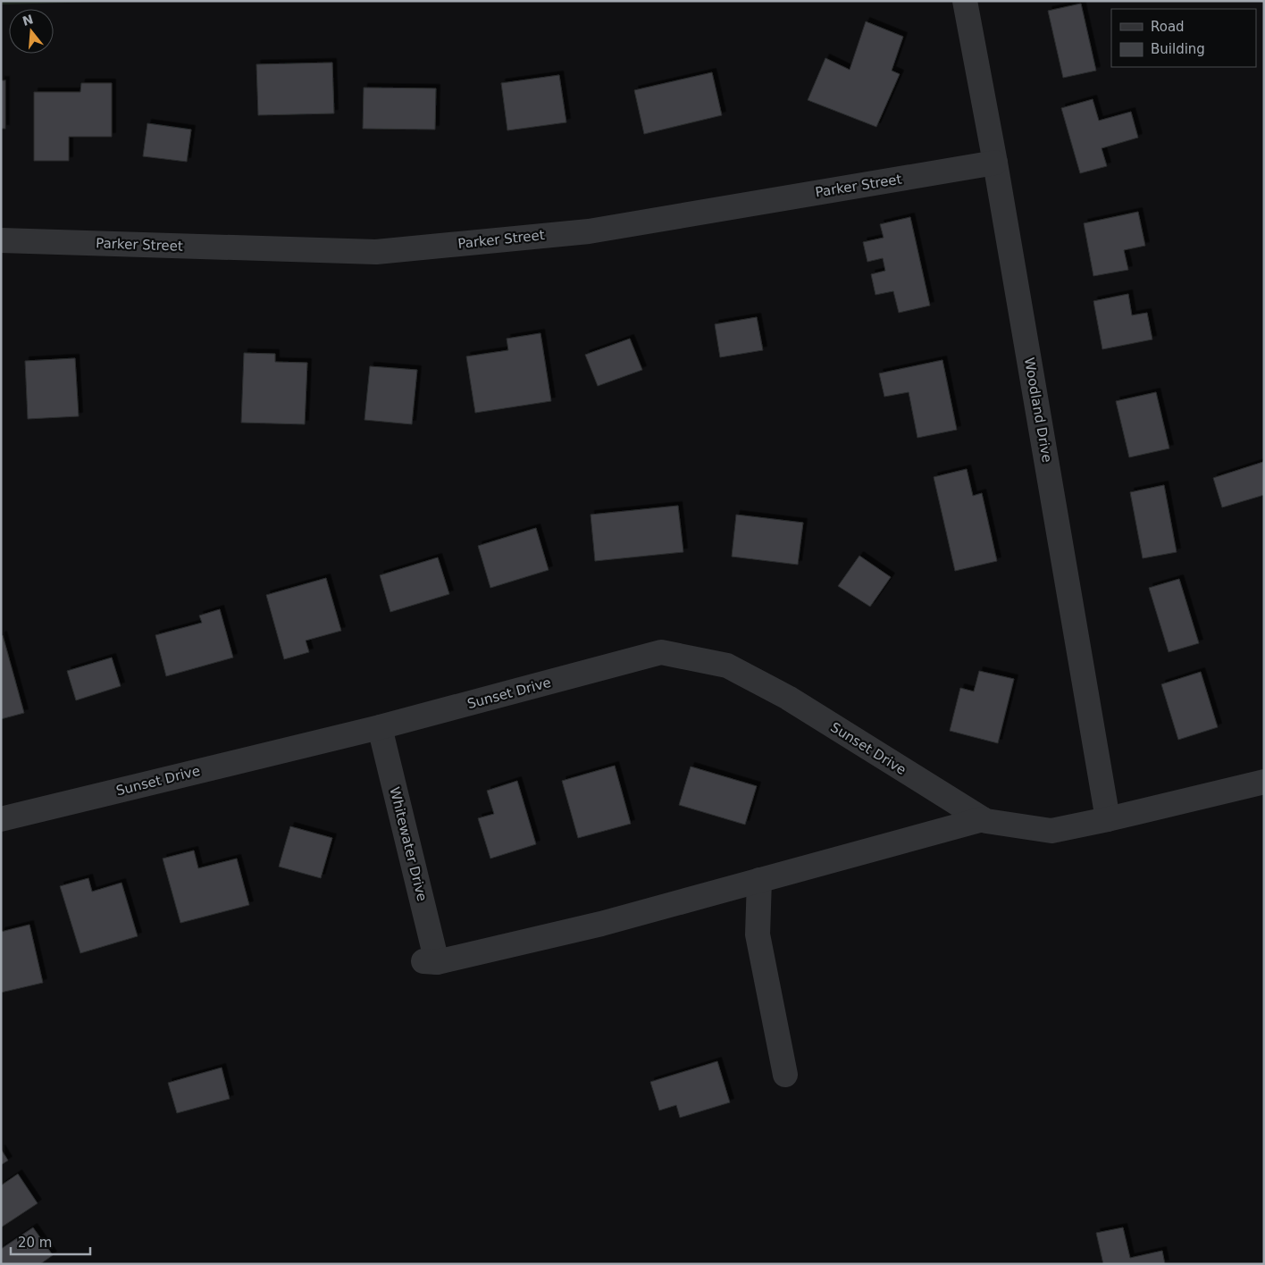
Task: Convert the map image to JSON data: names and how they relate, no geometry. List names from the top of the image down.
{
  "streets": {
    "street": [
      "Parker Street",
      "Woodland Drive",
      "Sunset Drive",
      "Whitewater Drive"
    ]
  },
  "crossings": [
    ["Parker Street", "Woodland Drive"],
    ["Woodland Drive", "Sunset Drive"],
    ["Sunset Drive", "Whitewater Drive"]
  ],
  "legend": ["Road", "Building"],
  "scale_bar": "20 m",
  "north": "top"
}
